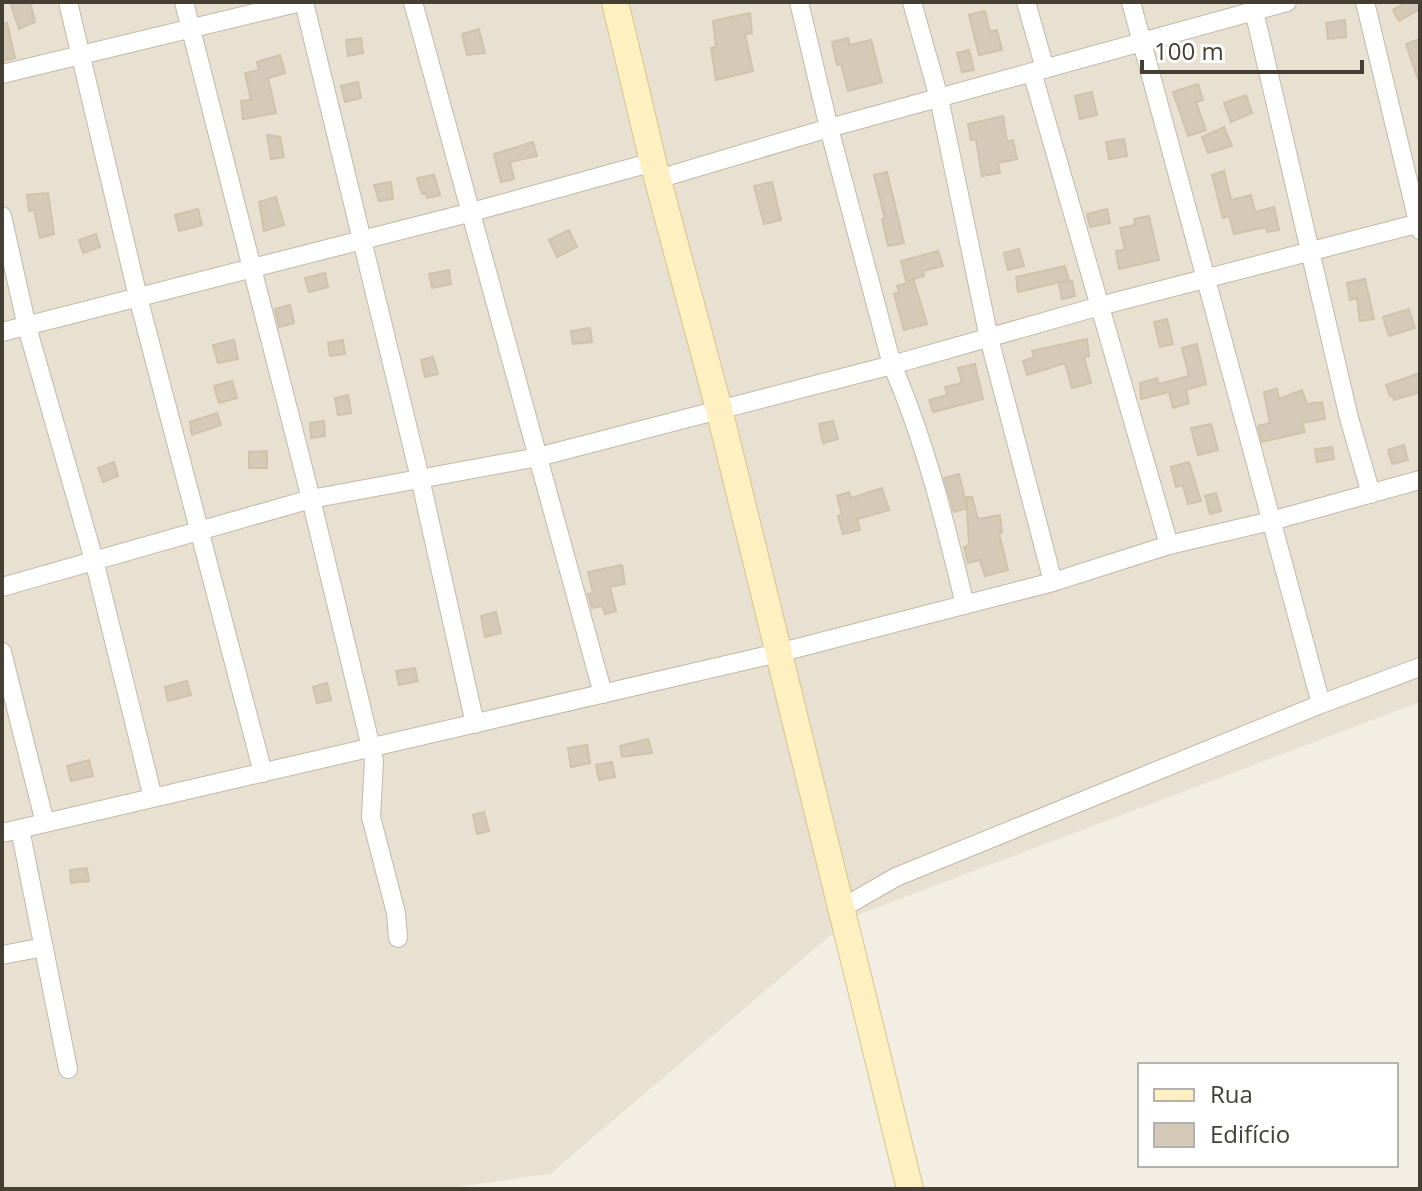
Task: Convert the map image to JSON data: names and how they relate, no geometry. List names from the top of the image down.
{
  "legend": ["Rua", "Edifício"],
  "scale_bar": "100 m"
}
